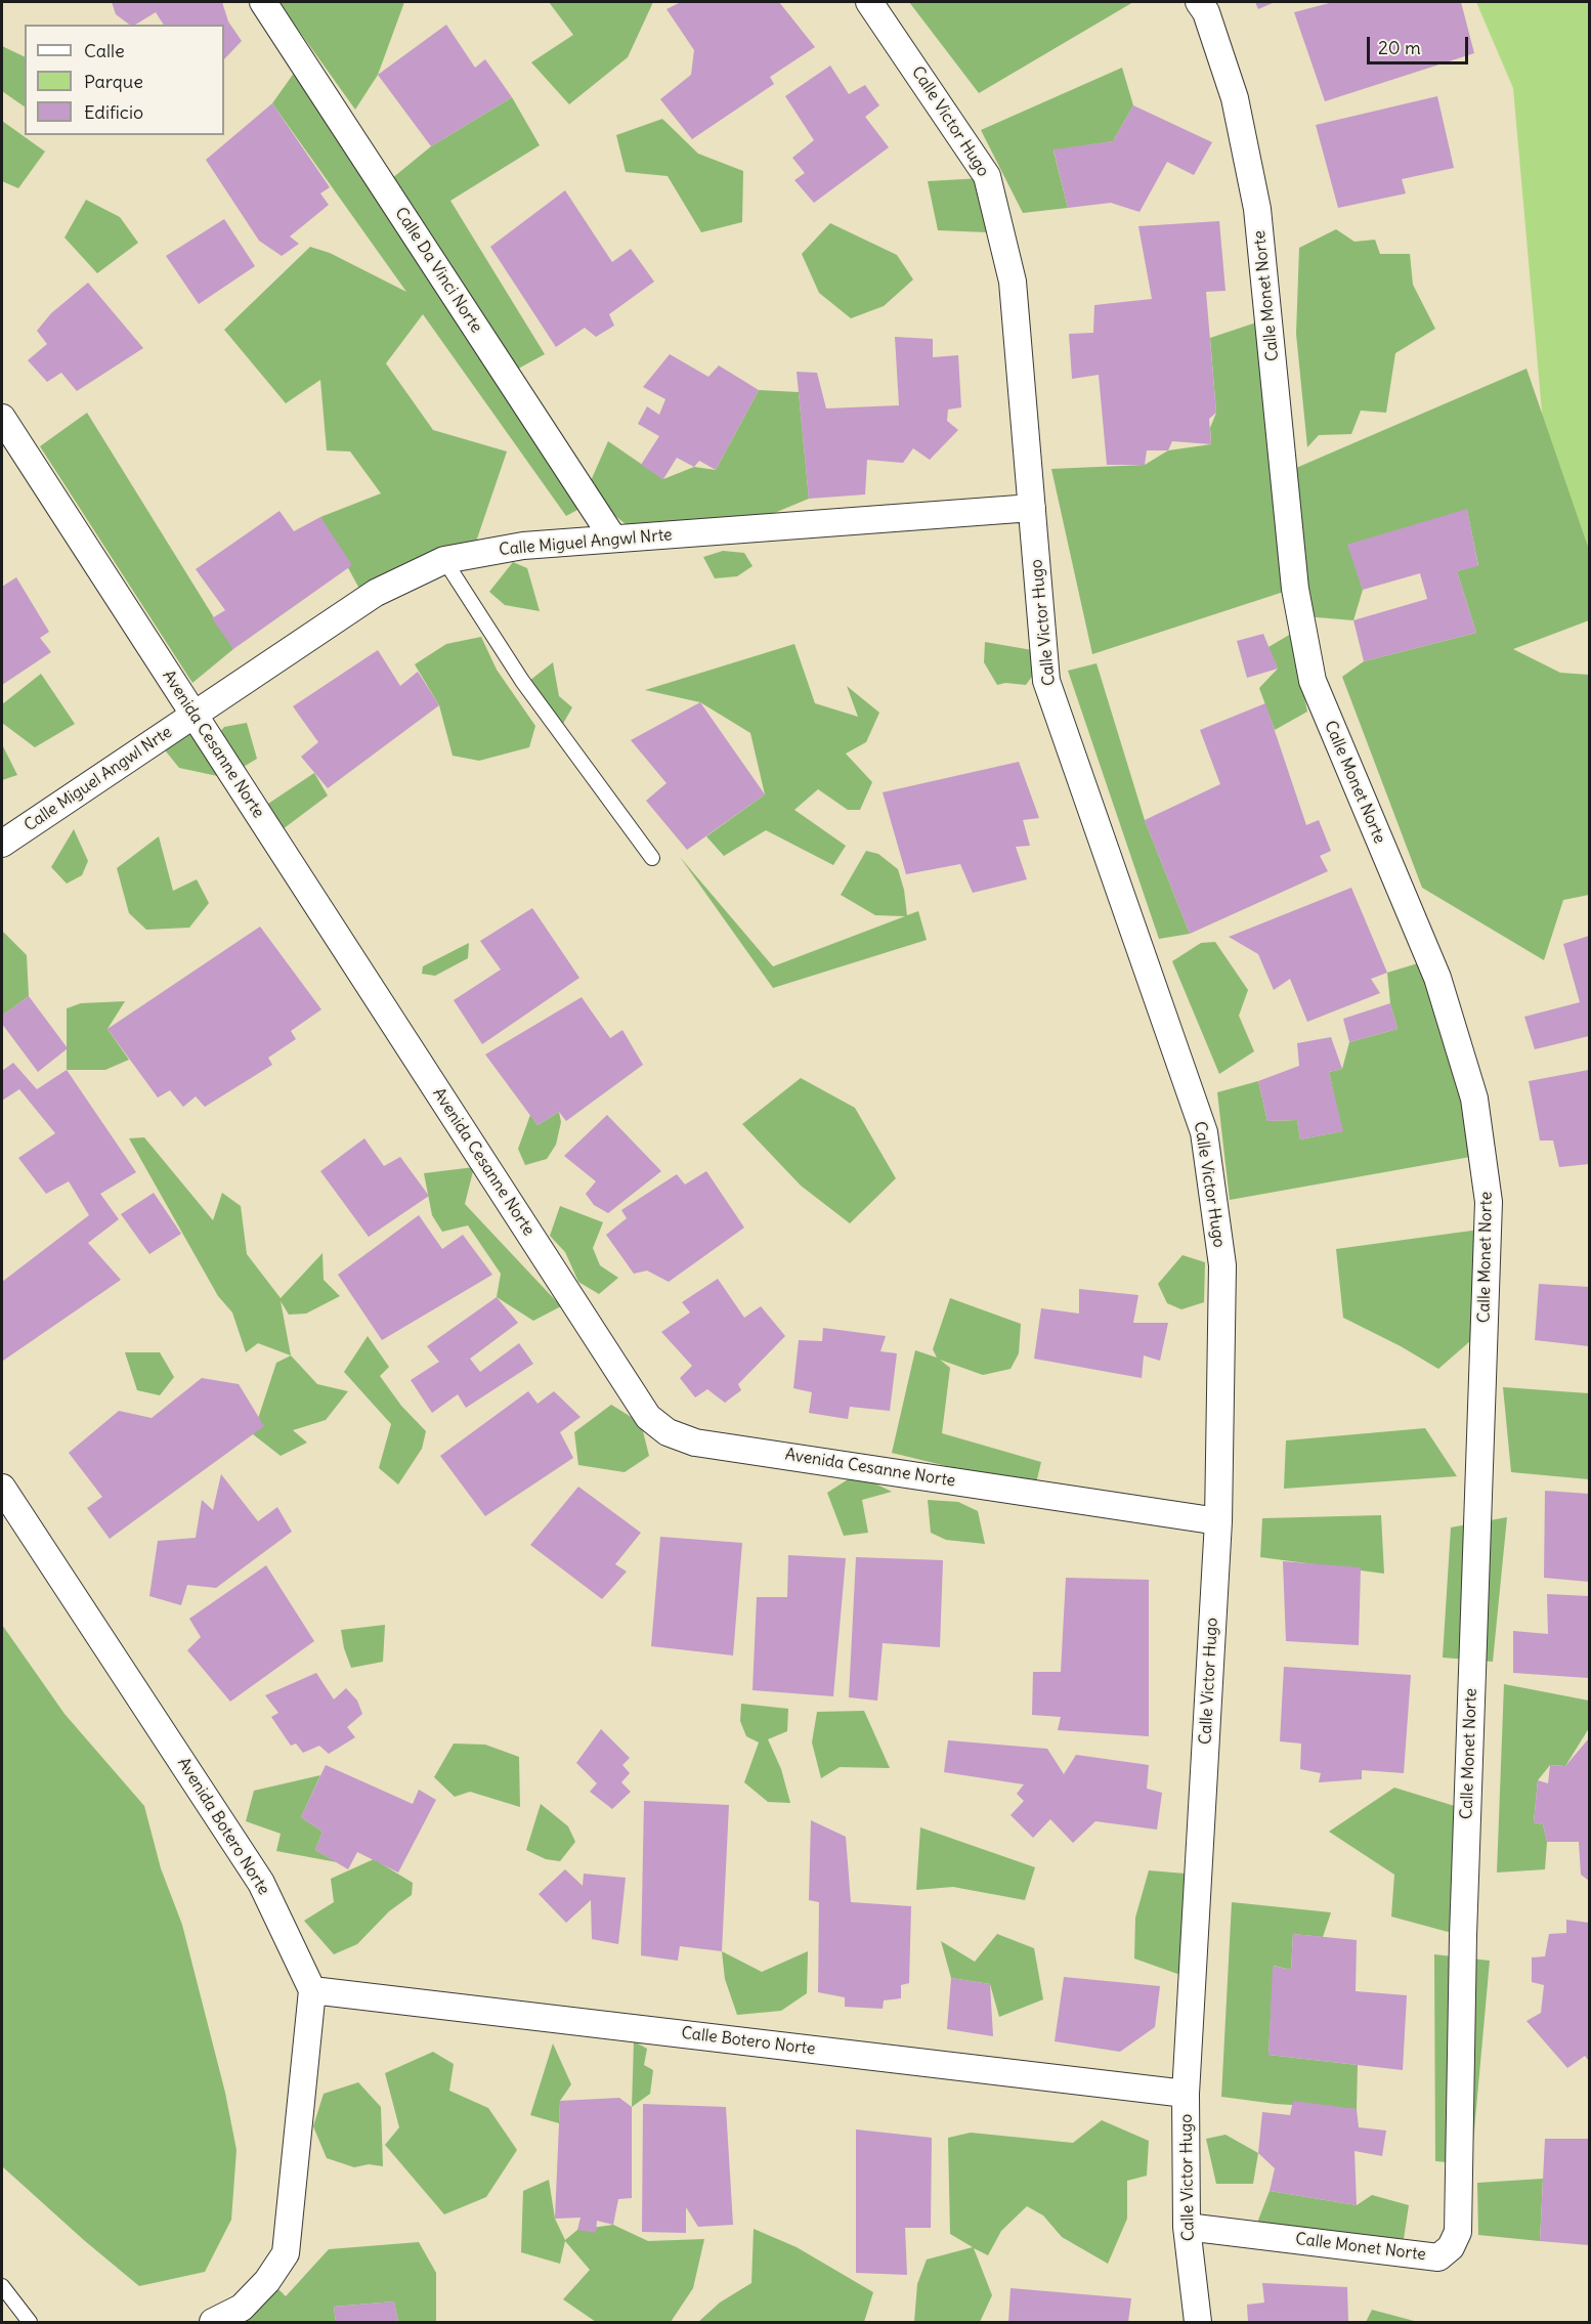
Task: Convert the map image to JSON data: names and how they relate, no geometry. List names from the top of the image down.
{
  "streets": {
    "street": [
      "Calle Victor Hugo",
      "Calle Da Vinci Norte",
      "Calle Monet Norte",
      "Calle Miguel Angwl Nrte",
      "Avenida Cesanne Norte",
      "Avenida Botero Norte",
      "Calle Botero Norte"
    ]
  },
  "crossings": [
    ["Calle Victor Hugo", "Calle Monet Norte"],
    ["Calle Victor Hugo", "Calle Miguel Angwl Nrte"],
    ["Calle Victor Hugo", "Avenida Cesanne Norte"],
    ["Calle Victor Hugo", "Calle Botero Norte"],
    ["Calle Da Vinci Norte", "Calle Miguel Angwl Nrte"],
    ["Calle Miguel Angwl Nrte", "Avenida Cesanne Norte"],
    ["Avenida Botero Norte", "Calle Botero Norte"]
  ],
  "legend": ["Calle", "Parque", "Edificio"],
  "scale_bar": "20 m"
}
